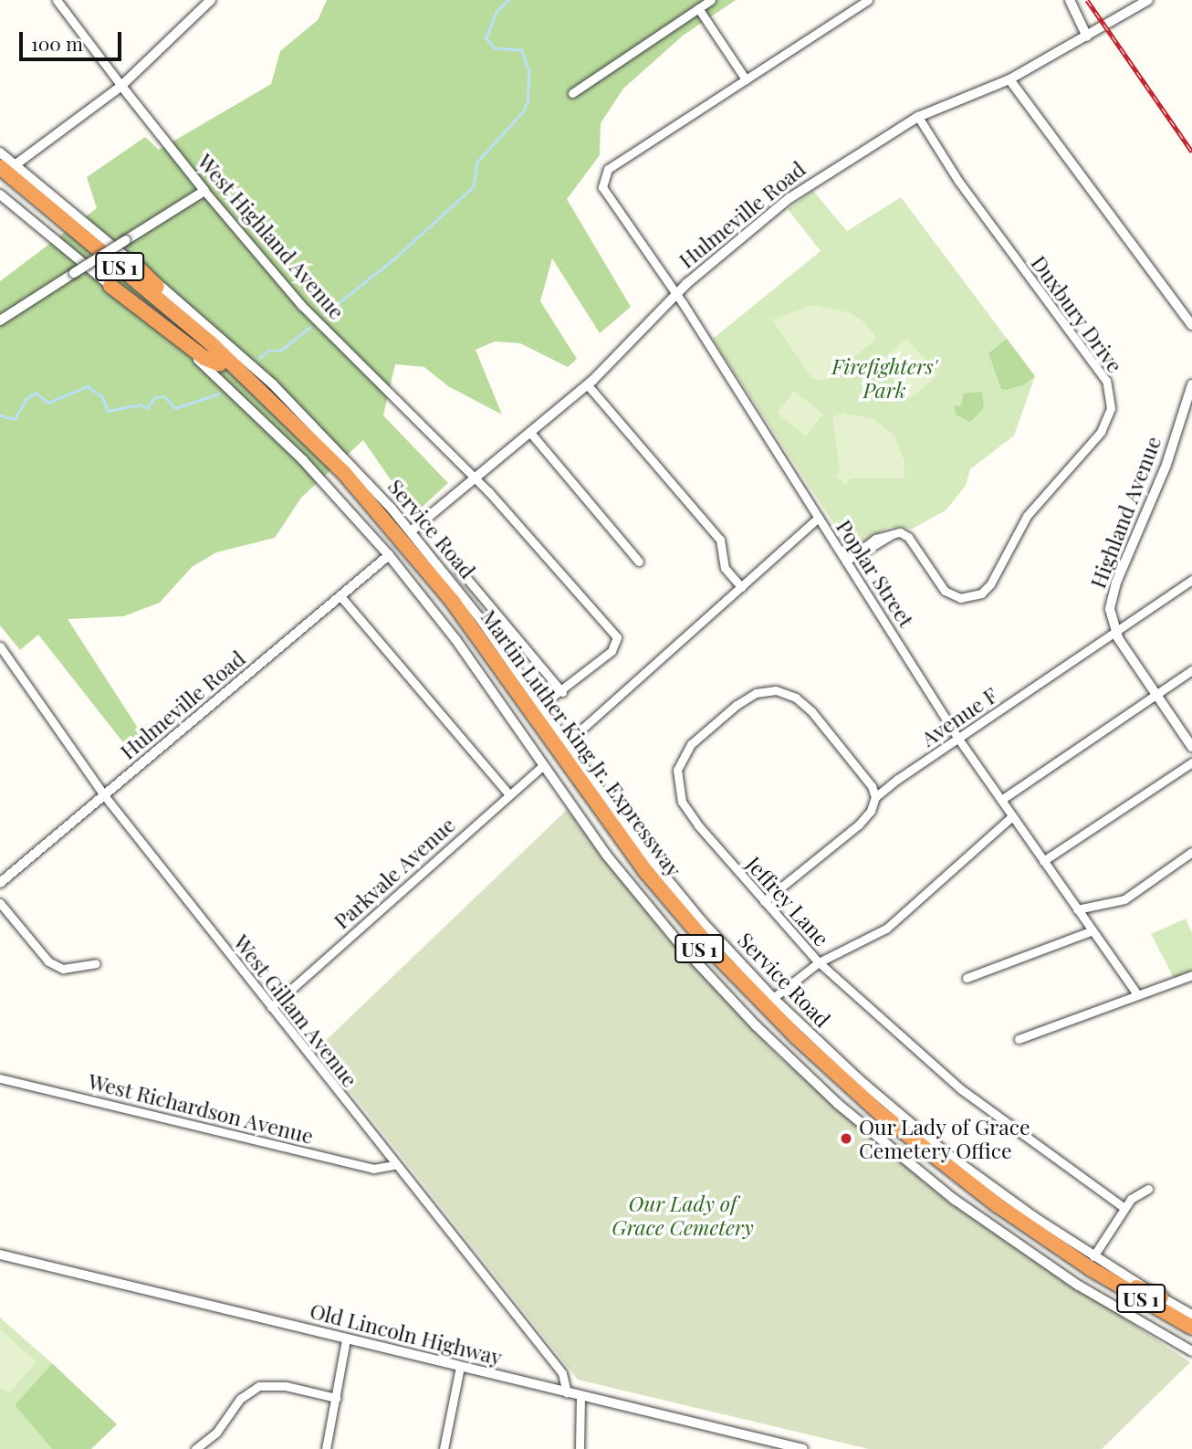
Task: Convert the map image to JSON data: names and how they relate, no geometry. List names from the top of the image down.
{
  "streets": {
    "highway": ["US 1", "Martin Luther King Jr. Expressway"],
    "street": [
      "Hulmeville Road",
      "West Highland Avenue",
      "Duxbury Drive",
      "Highland Avenue",
      "Service Road",
      "Poplar Street",
      "Avenue F",
      "Parkvale Avenue",
      "Jeffrey Lane",
      "West Gillam Avenue",
      "West Richardson Avenue",
      "Old Lincoln Highway"
    ]
  },
  "crossings": [
    ["Hulmeville Road", "West Highland Avenue"],
    ["Hulmeville Road", "Duxbury Drive"],
    ["Hulmeville Road", "Service Road"],
    ["Hulmeville Road", "Poplar Street"],
    ["Hulmeville Road", "West Gillam Avenue"],
    ["Duxbury Drive", "Poplar Street"],
    ["Highland Avenue", "Avenue F"],
    ["Service Road", "Martin Luther King Jr. Expressway"],
    ["Poplar Street", "Avenue F"],
    ["Avenue F", "Jeffrey Lane"],
    ["Parkvale Avenue", "West Gillam Avenue"],
    ["West Gillam Avenue", "West Richardson Avenue"],
    ["West Gillam Avenue", "Old Lincoln Highway"]
  ],
  "parks": ["Firefighters' Park", "Our Lady of Grace Cemetery"],
  "places": ["Our Lady of Grace Cemetery Office"],
  "scale_bar": "100 m"
}
